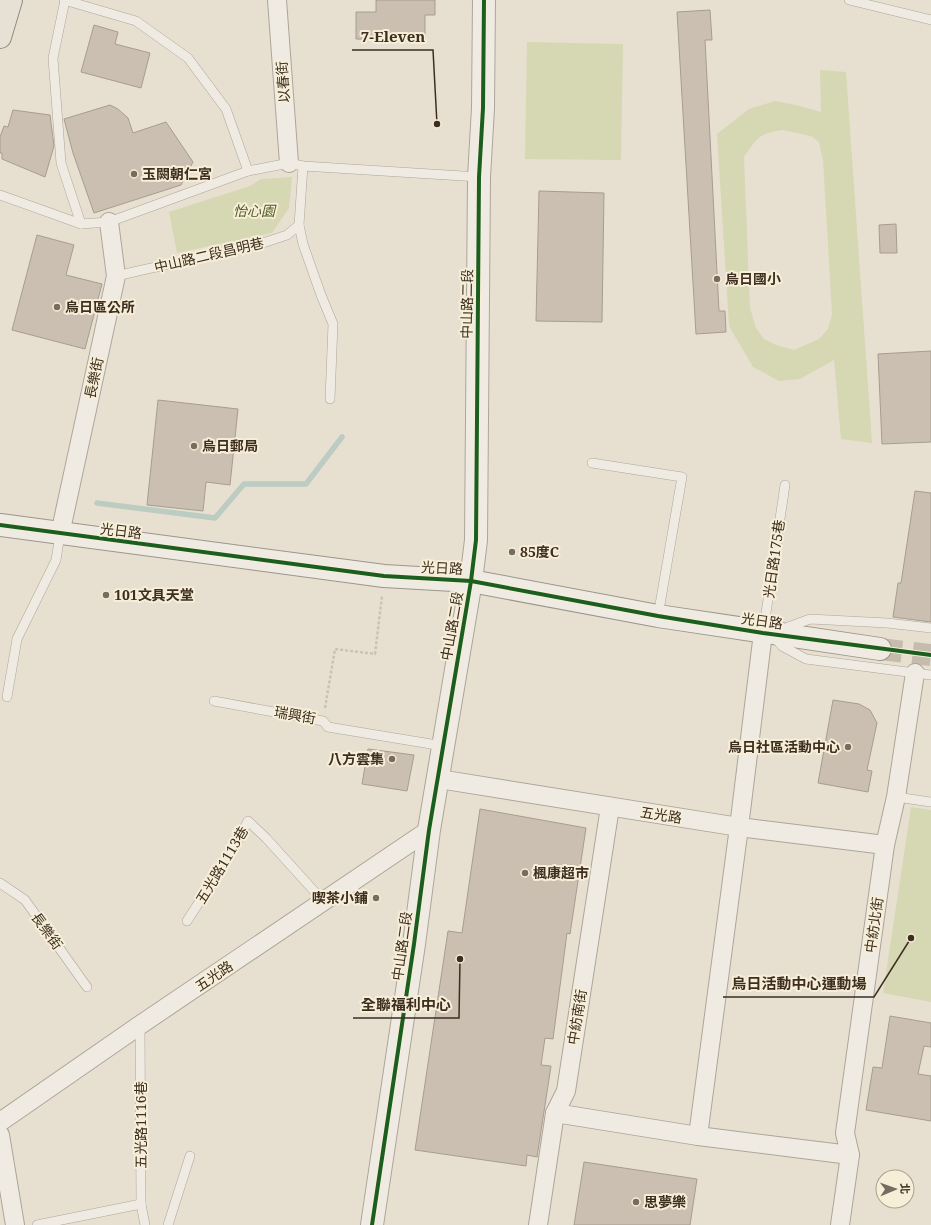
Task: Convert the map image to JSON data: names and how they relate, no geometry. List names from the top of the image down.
{
  "streets": {
    "street": [
      "以春街",
      "中山路二段",
      "長樂街",
      "光日路",
      "五光路",
      "中紡北街",
      "中紡南街"
    ],
    "lane": [
      "中山路二段昌明巷",
      "光日路175巷",
      "瑞興街",
      "五光路1113巷",
      "五光路1116巷"
    ]
  },
  "crossings": [
    ["中山路二段昌明巷", "長樂街"],
    ["中山路二段", "光日路"],
    ["中山路二段", "瑞興街"],
    ["中山路二段", "五光路"],
    ["長樂街", "光日路"],
    ["光日路", "光日路175巷"],
    ["光日路", "中紡北街"],
    ["五光路", "五光路1113巷"],
    ["五光路", "中紡北街"],
    ["五光路", "中紡南街"],
    ["五光路", "五光路1116巷"]
  ],
  "parks": ["怡心園"],
  "places": [
    "7-Eleven",
    "玉闕朝仁宮",
    "烏日國小",
    "烏日區公所",
    "烏日郵局",
    "85度C",
    "101文具天堂",
    "烏日社區活動中心",
    "八方雲集",
    "楓康超市",
    "喫茶小鋪",
    "烏日活動中心運動場",
    "全聯福利中心",
    "思夢樂"
  ],
  "north": "right"
}
